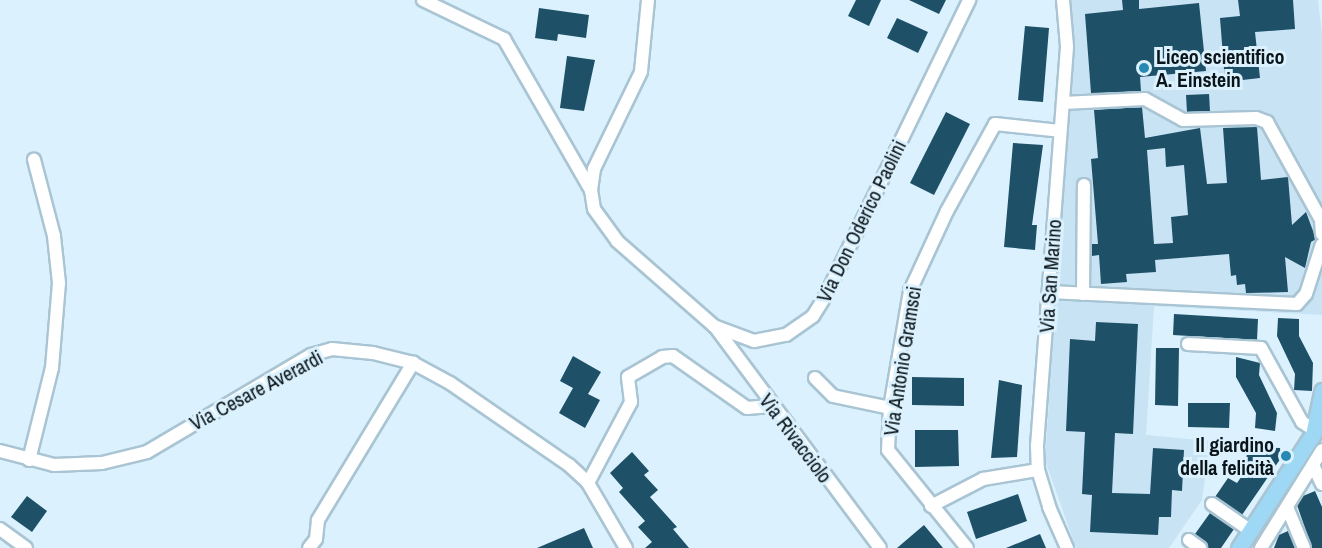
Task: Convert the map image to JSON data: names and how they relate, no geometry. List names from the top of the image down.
{
  "streets": {
    "street": [
      "Via Don Oderico Paolini",
      "Via San Marino",
      "Via Antonio Gramsci",
      "Via Cesare Averardi",
      "Via Rivacciolo"
    ]
  },
  "crossings": [
    ["Via Don Oderico Paolini", "Via Rivacciolo"],
    ["Via San Marino", "Via Antonio Gramsci"]
  ],
  "places": ["Liceo scientifico A. Einstein", "Il giardino della felicità"]
}
